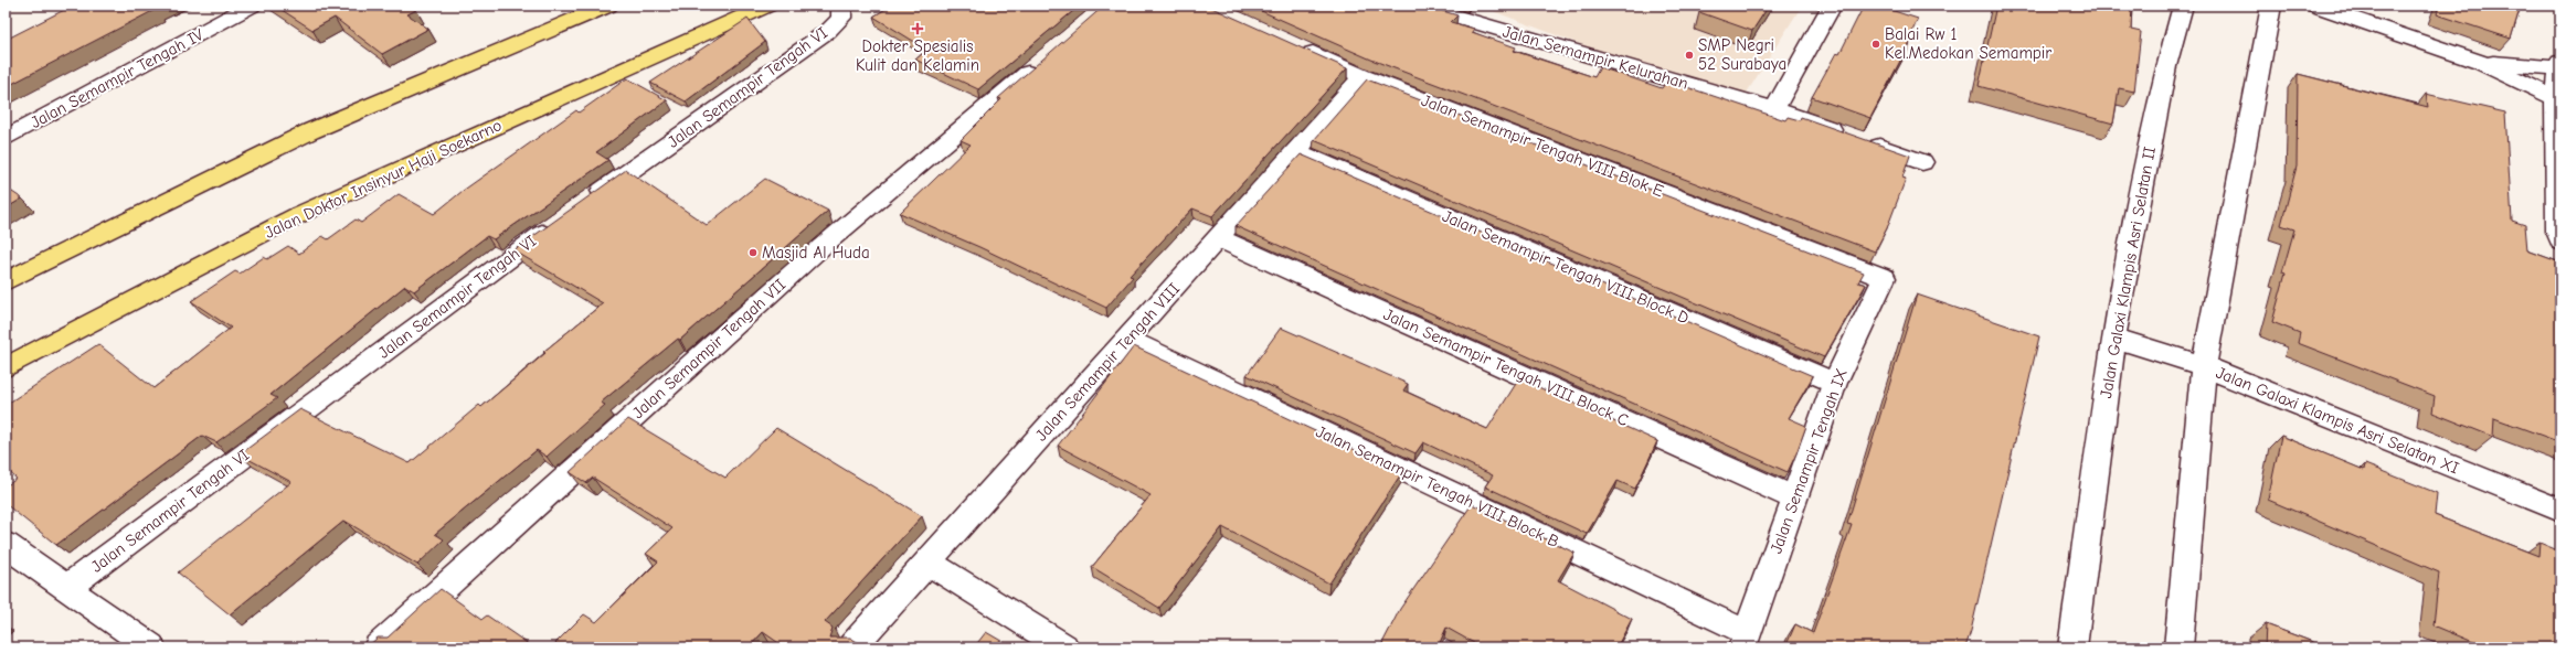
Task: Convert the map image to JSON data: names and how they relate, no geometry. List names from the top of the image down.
{
  "streets": {
    "main road": ["Jalan Doktor Insinyur Haji Soekarno"],
    "street": [
      "Jalan Semampir Kelurahan",
      "Jalan Semampir Tengah IV",
      "Jalan Semampir Tengah VI",
      "Jalan Semampir Tengah VIII Blok E",
      "Jalan Semampir Tengah VIII Block D",
      "Jalan Galaxi Klampis Asri Selatan II",
      "Jalan Semampir Tengah VII",
      "Jalan Semampir Tengah VIII",
      "Jalan Semampir Tengah VIII Block C",
      "Jalan Galaxi Klampis Asri Selatan XI",
      "Jalan Semampir Tengah IX",
      "Jalan Semampir Tengah VIII Block B"
    ]
  },
  "crossings": [
    ["Jalan Semampir Tengah VIII Blok E", "Jalan Semampir Tengah VIII"],
    ["Jalan Semampir Tengah VIII Blok E", "Jalan Semampir Tengah IX"],
    ["Jalan Semampir Tengah VIII Block D", "Jalan Semampir Tengah VIII"],
    ["Jalan Semampir Tengah VIII Block D", "Jalan Semampir Tengah IX"],
    ["Jalan Galaxi Klampis Asri Selatan II", "Jalan Galaxi Klampis Asri Selatan XI"],
    ["Jalan Semampir Tengah VIII", "Jalan Semampir Tengah VIII Block C"],
    ["Jalan Semampir Tengah VIII", "Jalan Semampir Tengah VIII Block B"],
    ["Jalan Semampir Tengah VIII Block C", "Jalan Semampir Tengah IX"],
    ["Jalan Semampir Tengah IX", "Jalan Semampir Tengah VIII Block B"]
  ],
  "places": {
    "health": ["Dokter Spesialis Kulit dan Kelamin"],
    "other": ["Balai Rw 1 Kel.Medokan Semampir", "SMP Negri 52 Surabaya", "Masjid Al Huda"]
  }
}
